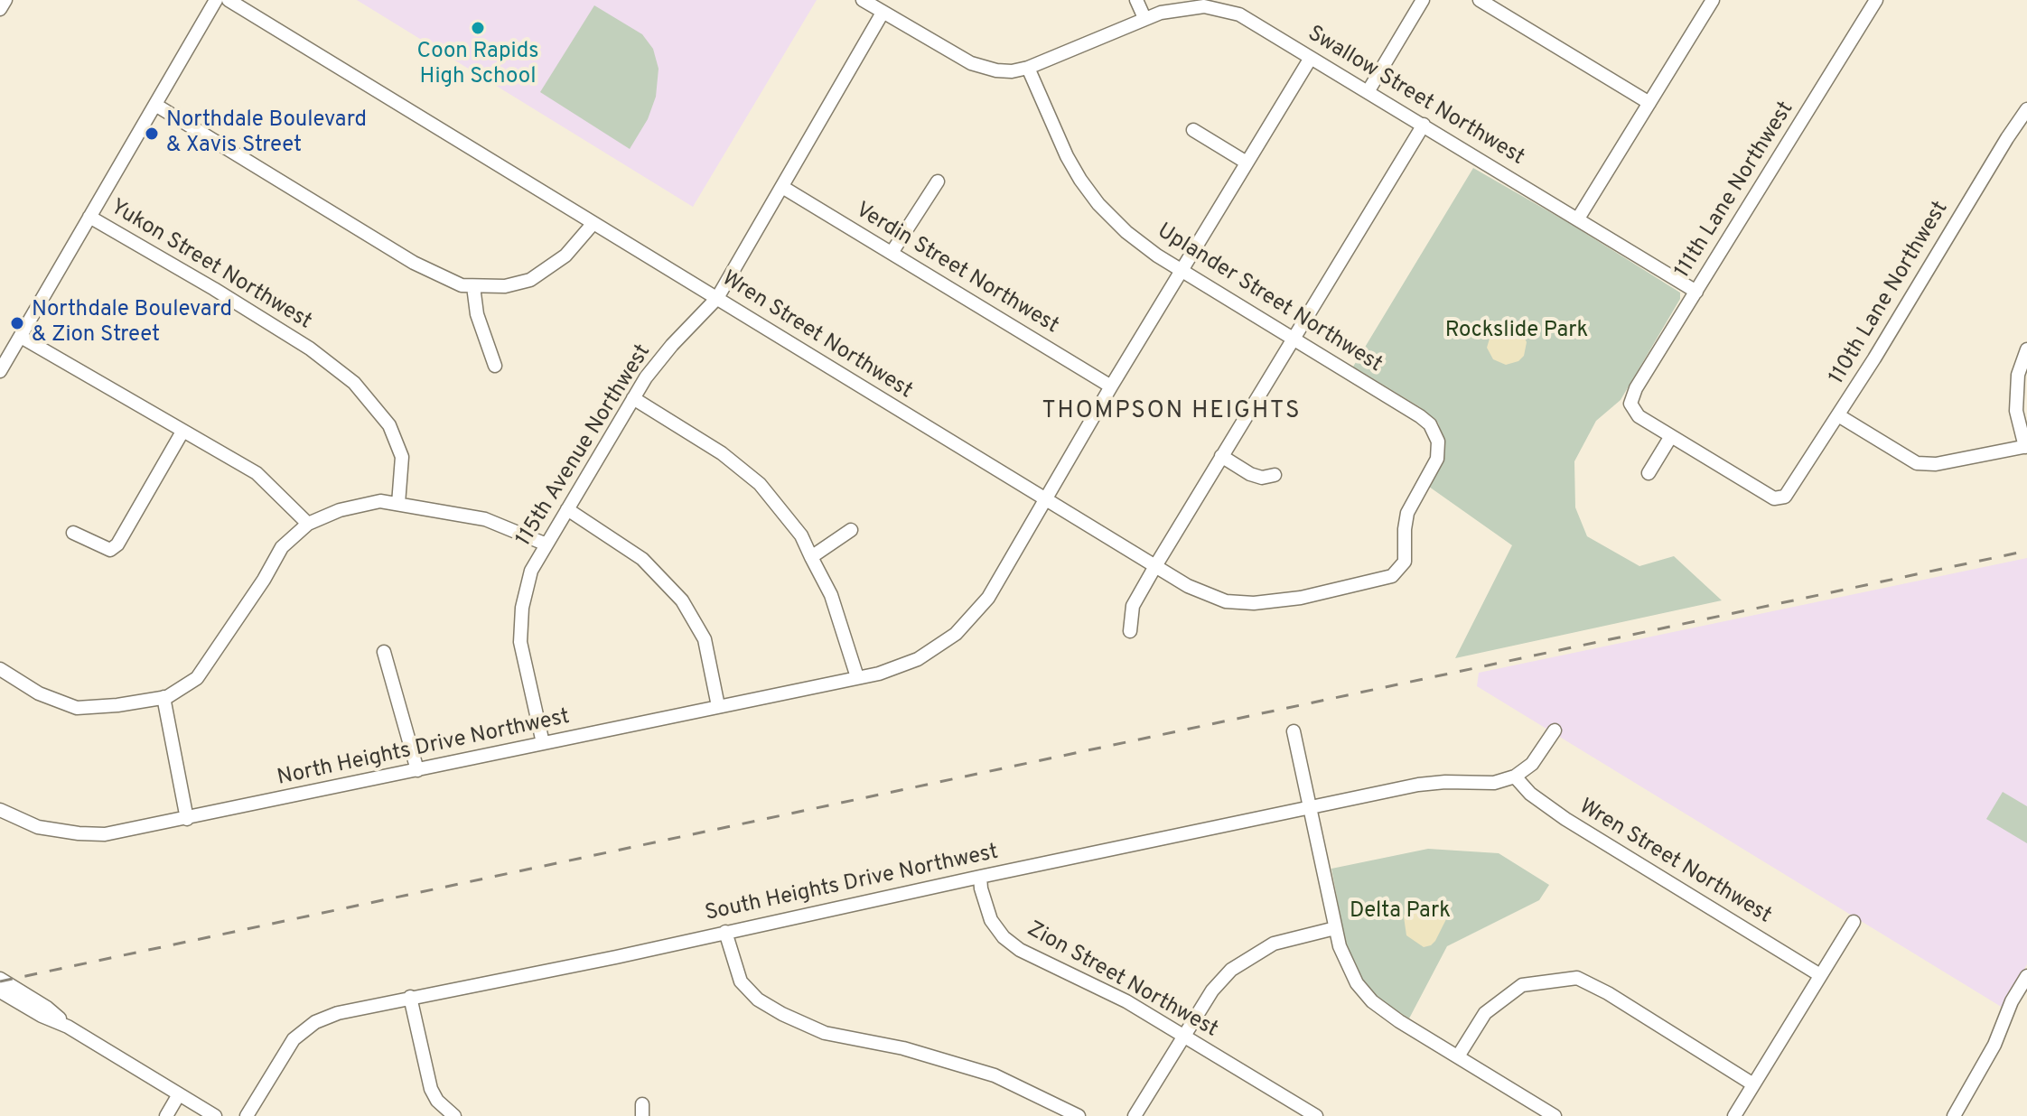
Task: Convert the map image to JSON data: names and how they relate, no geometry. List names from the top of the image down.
{
  "streets": {
    "street": [
      "Swallow Street Northwest",
      "111th Lane Northwest",
      "Yukon Street Northwest",
      "Verdin Street Northwest",
      "110th Lane Northwest",
      "Uplander Street Northwest",
      "Wren Street Northwest",
      "115th Avenue Northwest",
      "North Heights Drive Northwest",
      "South Heights Drive Northwest",
      "Zion Street Northwest"
    ]
  },
  "crossings": [
    ["Swallow Street Northwest", "111th Lane Northwest"],
    ["Swallow Street Northwest", "Uplander Street Northwest"],
    ["Swallow Street Northwest", "115th Avenue Northwest"],
    ["Swallow Street Northwest", "North Heights Drive Northwest"],
    ["111th Lane Northwest", "110th Lane Northwest"],
    ["Verdin Street Northwest", "115th Avenue Northwest"],
    ["Verdin Street Northwest", "North Heights Drive Northwest"],
    ["Uplander Street Northwest", "Wren Street Northwest"],
    ["Uplander Street Northwest", "North Heights Drive Northwest"],
    ["Wren Street Northwest", "115th Avenue Northwest"],
    ["Wren Street Northwest", "North Heights Drive Northwest"],
    ["Wren Street Northwest", "South Heights Drive Northwest"],
    ["115th Avenue Northwest", "North Heights Drive Northwest"],
    ["South Heights Drive Northwest", "Zion Street Northwest"]
  ],
  "districts": ["THOMPSON HEIGHTS"],
  "parks": ["Rockslide Park", "Delta Park"],
  "places": ["Coon Rapids High School", "Northdale Boulevard & Xavis Street", "Northdale Boulevard & Zion Street"]
}
